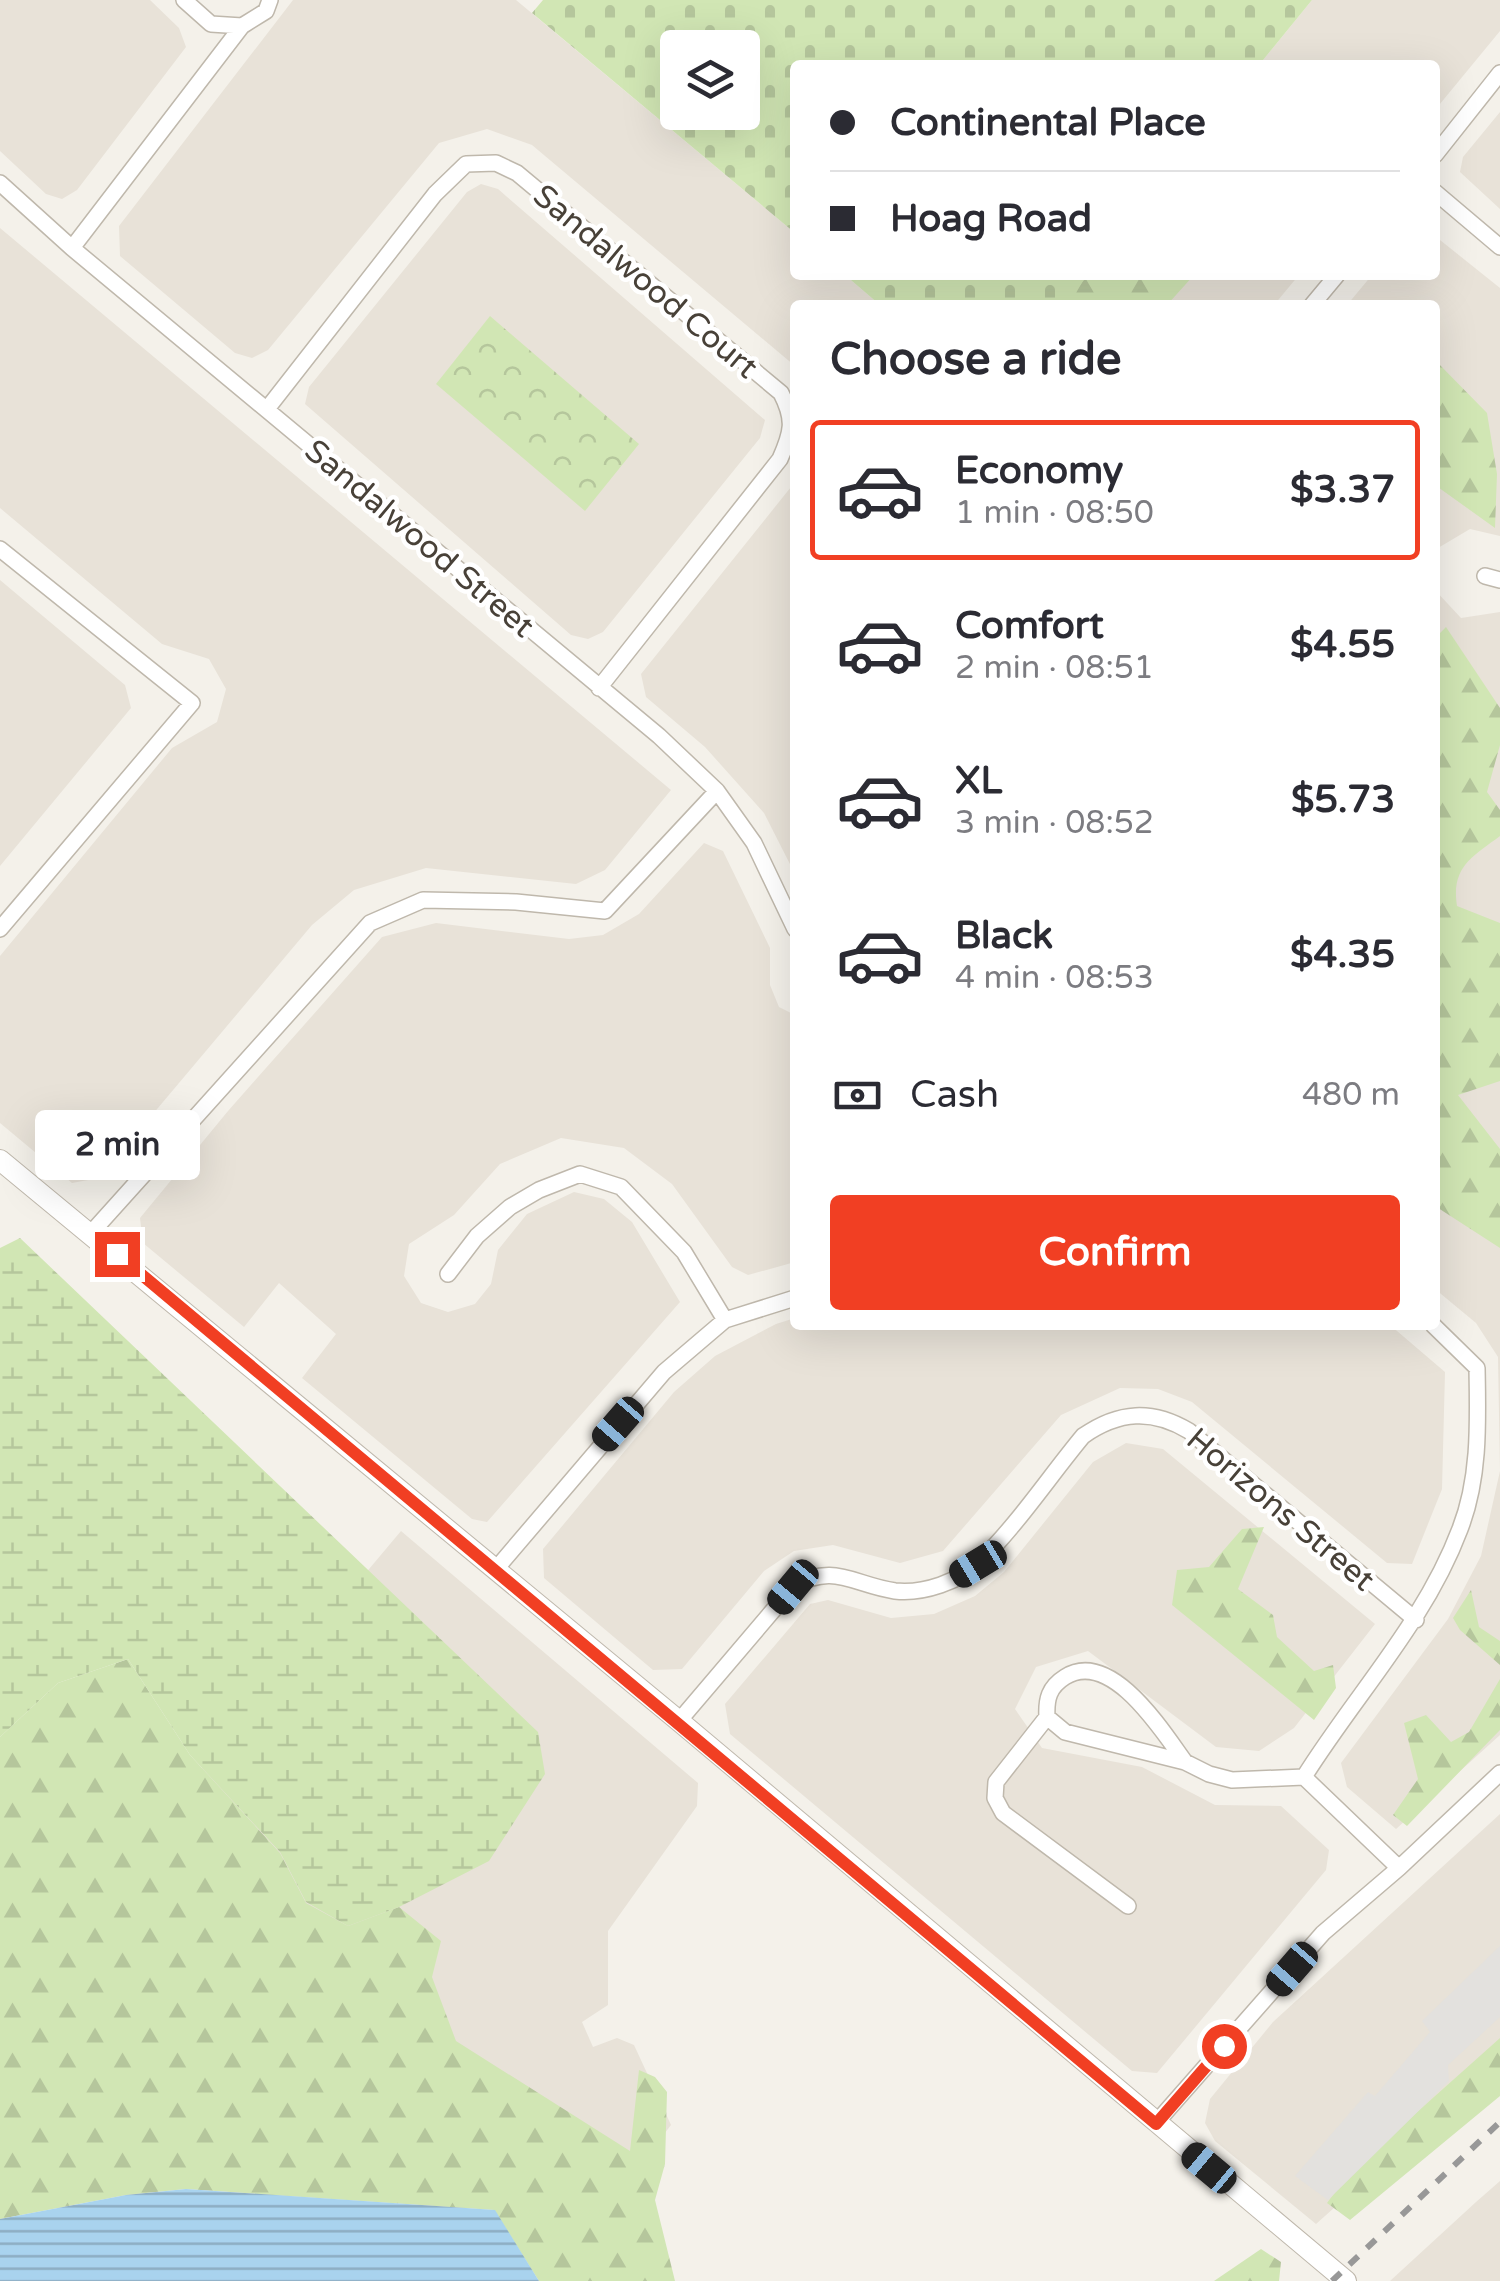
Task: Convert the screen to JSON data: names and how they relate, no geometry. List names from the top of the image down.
{
  "streets": {
    "street": ["Sandalwood Court", "Sandalwood Street", "Horizons Street"]
  },
  "crossings": [
    ["Sandalwood Court", "Sandalwood Street"]
  ],
  "page": {
    "banner": ["Continental Place", "Hoag Road"],
    "heading": "Choose a ride",
    "list": [
      {
        "name": "Economy",
        "note": "1 min · 08:50",
        "value": "$3.37"
      },
      {
        "name": "Comfort",
        "note": "2 min · 08:51",
        "value": "$4.55"
      },
      {
        "name": "XL",
        "note": "3 min · 08:52",
        "value": "$5.73"
      },
      {
        "name": "Black",
        "note": "4 min · 08:53",
        "value": "$4.35"
      }
    ],
    "pay": ["Cash", "480 m"],
    "bubble": "2 min",
    "buttons": "Confirm"
  }
}
